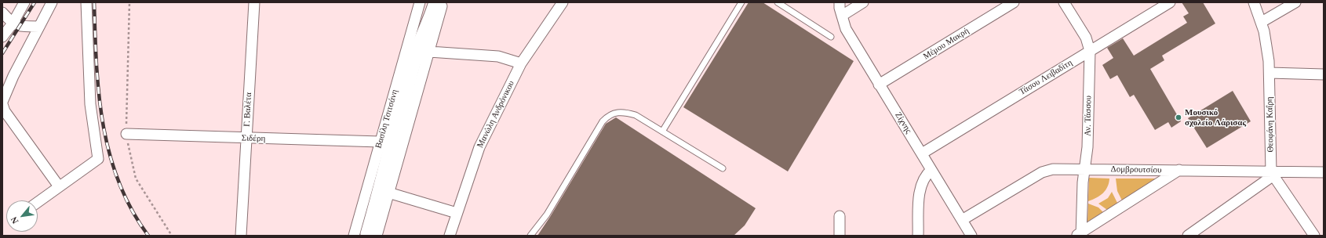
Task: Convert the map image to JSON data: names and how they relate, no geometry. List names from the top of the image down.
{
  "streets": {
    "street": [
      "Μέμου Μακρή",
      "Τάσου Λειβαδίτη",
      "Γ. Βαλέτα",
      "Μανώλη Ανδρόνικου",
      "Αν. Τάσσου",
      "Βασίλη Τσιτσάνη",
      "Ζίχνης",
      "Θεοφάνη Καΐρη",
      "Σιδέρη",
      "Δομβρουτσίου"
    ]
  },
  "crossings": [
    ["Μέμου Μακρή", "Ζίχνης"],
    ["Τάσου Λειβαδίτη", "Αν. Τάσσου"],
    ["Τάσου Λειβαδίτη", "Ζίχνης"],
    ["Γ. Βαλέτα", "Σιδέρη"],
    ["Αν. Τάσσου", "Δομβρουτσίου"],
    ["Βασίλη Τσιτσάνη", "Σιδέρη"],
    ["Ζίχνης", "Δομβρουτσίου"],
    ["Θεοφάνη Καΐρη", "Δομβρουτσίου"]
  ],
  "places": ["Μουσικό σχολείο Λάρισας"],
  "north": "bottom left"
}
